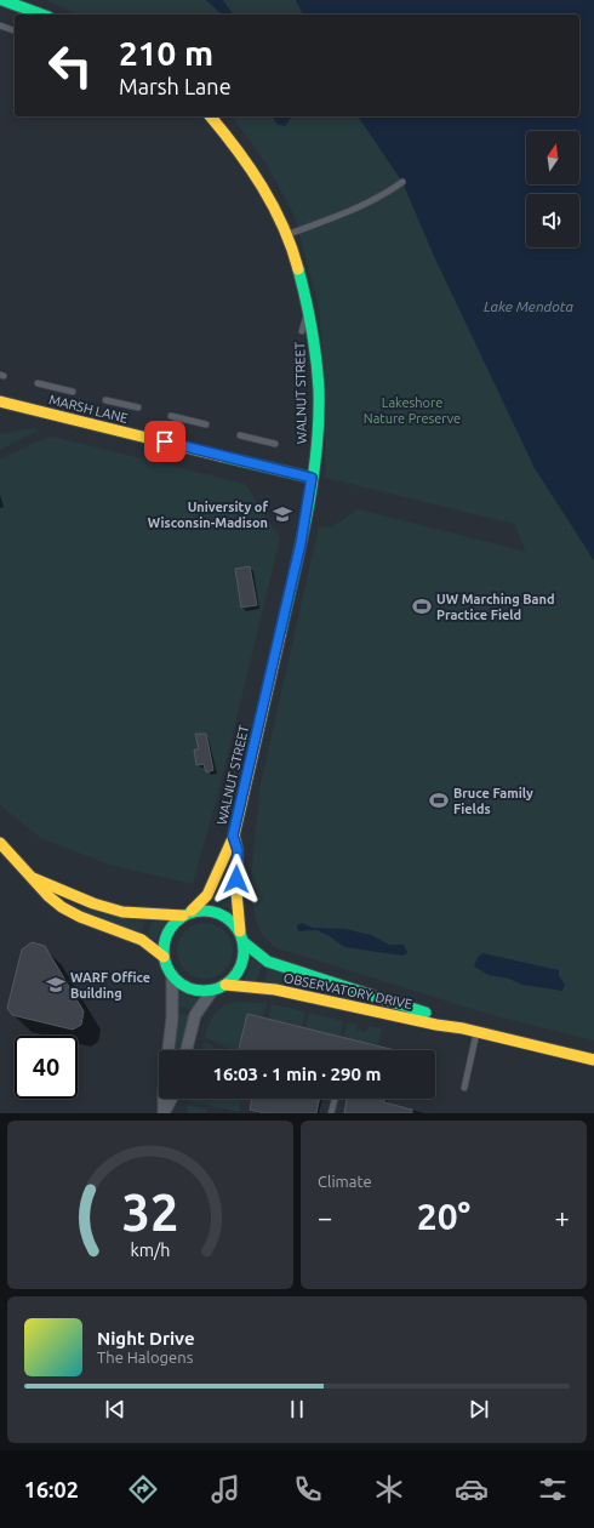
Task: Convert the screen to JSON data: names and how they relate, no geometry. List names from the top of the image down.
{
  "streets": {
    "street": ["WALNUT STREET", "MARSH LANE", "OBSERVATORY DRIVE"]
  },
  "crossings": [
    ["WALNUT STREET", "MARSH LANE"],
    ["WALNUT STREET", "OBSERVATORY DRIVE"]
  ],
  "water": ["Lake Mendota"],
  "parks": ["Lakeshore Nature Preserve"],
  "places": {
    "school or university": ["University of Wisconsin-Madison", "WARF Office Building"],
    "sports": ["UW Marching Band Practice Field", "Bruce Family Fields"]
  },
  "north": "top",
  "page": {
    "turn": ["210 m", "Marsh Lane"],
    "limit": "40",
    "trip": "16:03 · 1 min · 290 m",
    "tile": "Climate",
    "heat": ["−", "20°", "+"],
    "song": ["Night Drive", "The Halogens"],
    "tabs": "16:02",
    "gauge": ["32", "km/h"]
  }
}
